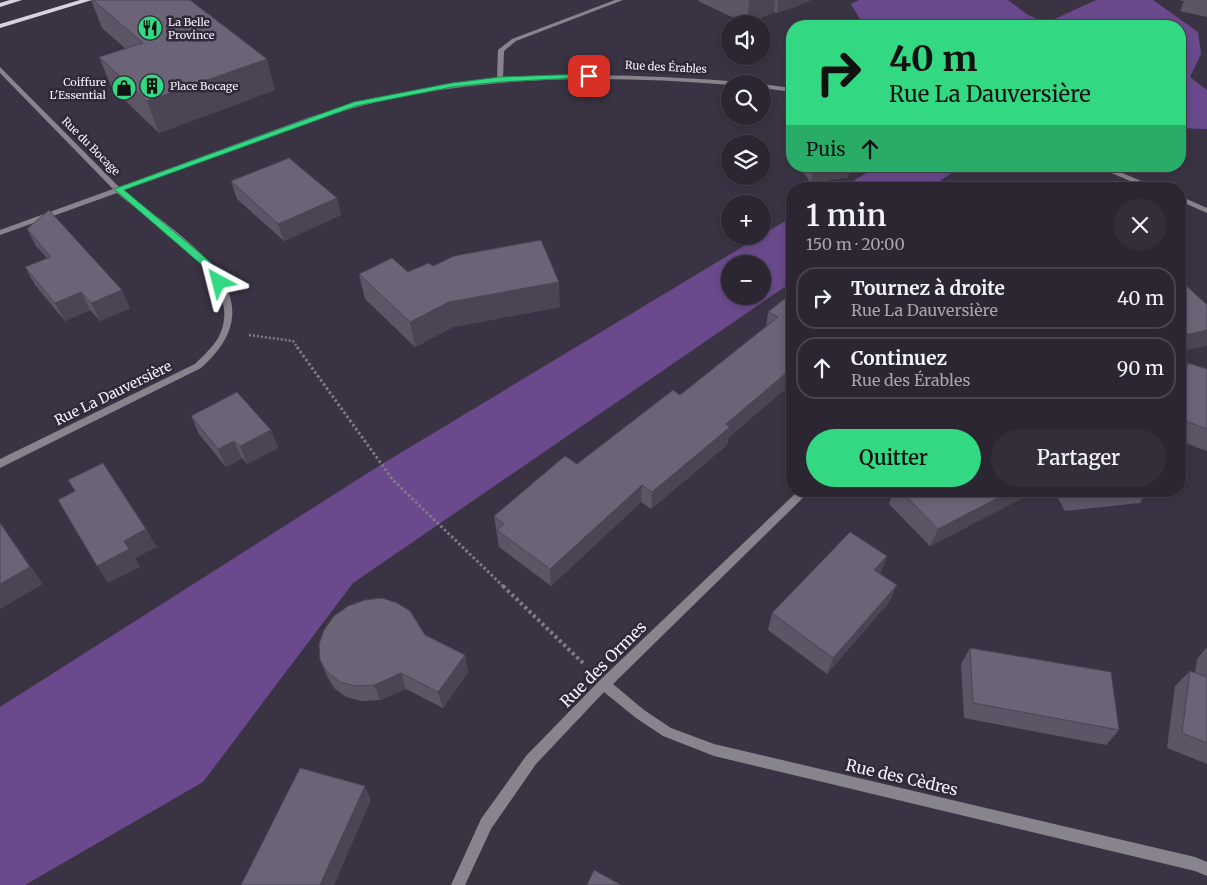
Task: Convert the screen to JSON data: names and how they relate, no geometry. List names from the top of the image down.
{
  "streets": {
    "street": [
      "Rue des Érables",
      "Rue du Bocage",
      "Rue La Dauversière",
      "Rue des Ormes",
      "Rue des Cèdres"
    ]
  },
  "crossings": [
    ["Rue du Bocage", "Rue La Dauversière"],
    ["Rue des Ormes", "Rue des Cèdres"]
  ],
  "places": {
    "restaurant": ["La Belle Province"],
    "building": ["Place Bocage"],
    "shop": ["Coiffure L'Essential"]
  },
  "page": {
    "map_buttons": ["+", "−"],
    "turn": ["40 m", "Rue La Dauversière"],
    "then": "Puis",
    "heading": ["1 min", "150 m · 20:00"],
    "list": [
      {
        "name": "Tournez à droite",
        "note": "Rue La Dauversière",
        "value": "40 m"
      },
      {
        "name": "Continuez",
        "note": "Rue des Érables",
        "value": "90 m"
      }
    ],
    "buttons": ["Quitter", "Partager"]
  }
}
